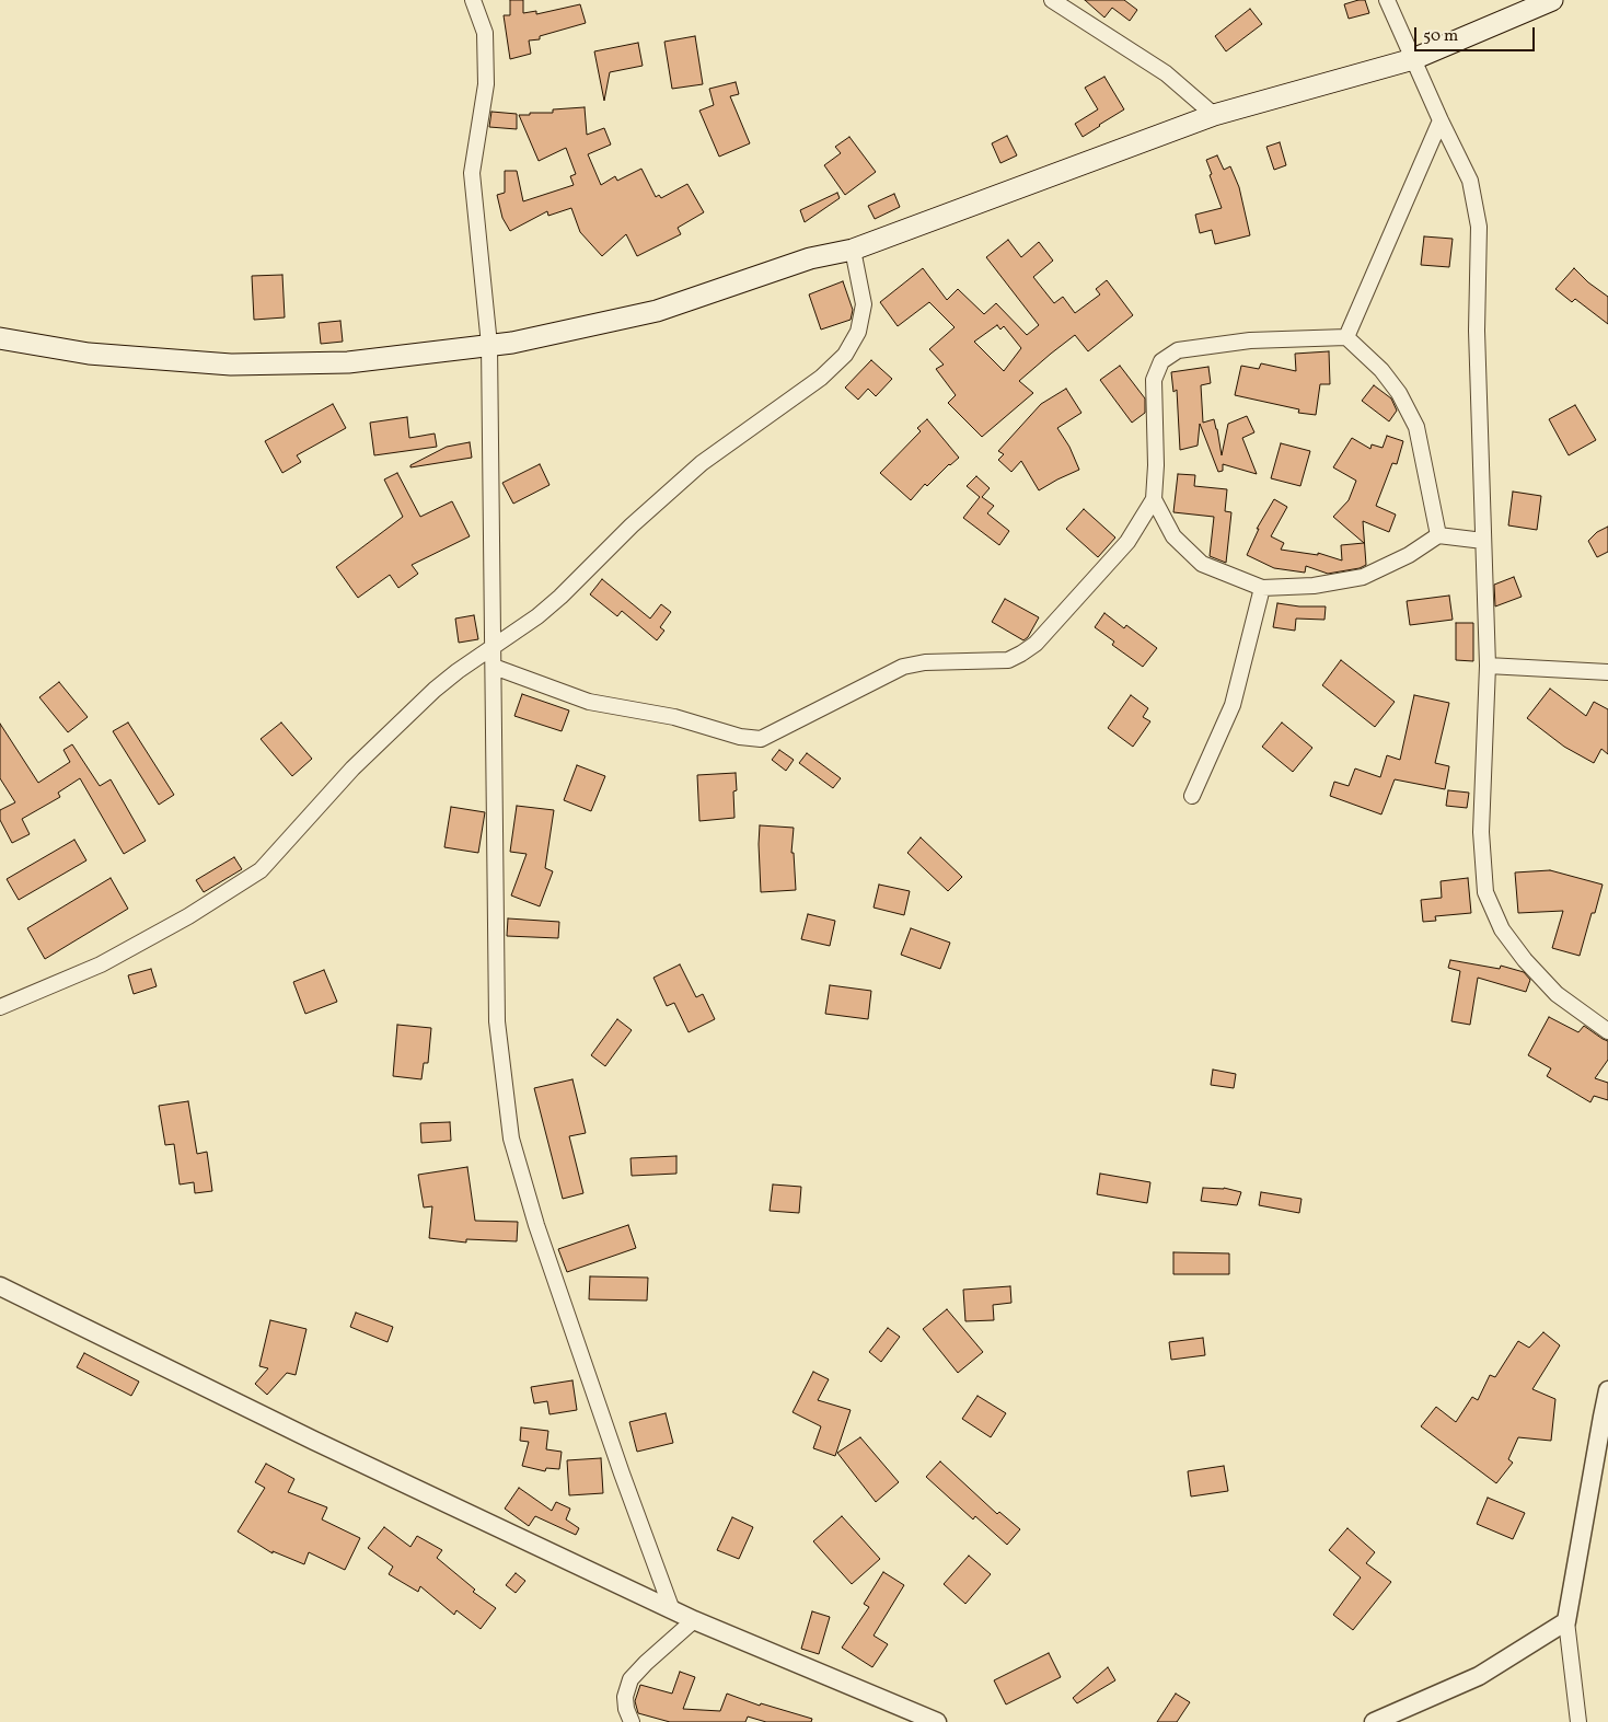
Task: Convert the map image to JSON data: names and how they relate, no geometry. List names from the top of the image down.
{
  "scale_bar": "50 m"
}
